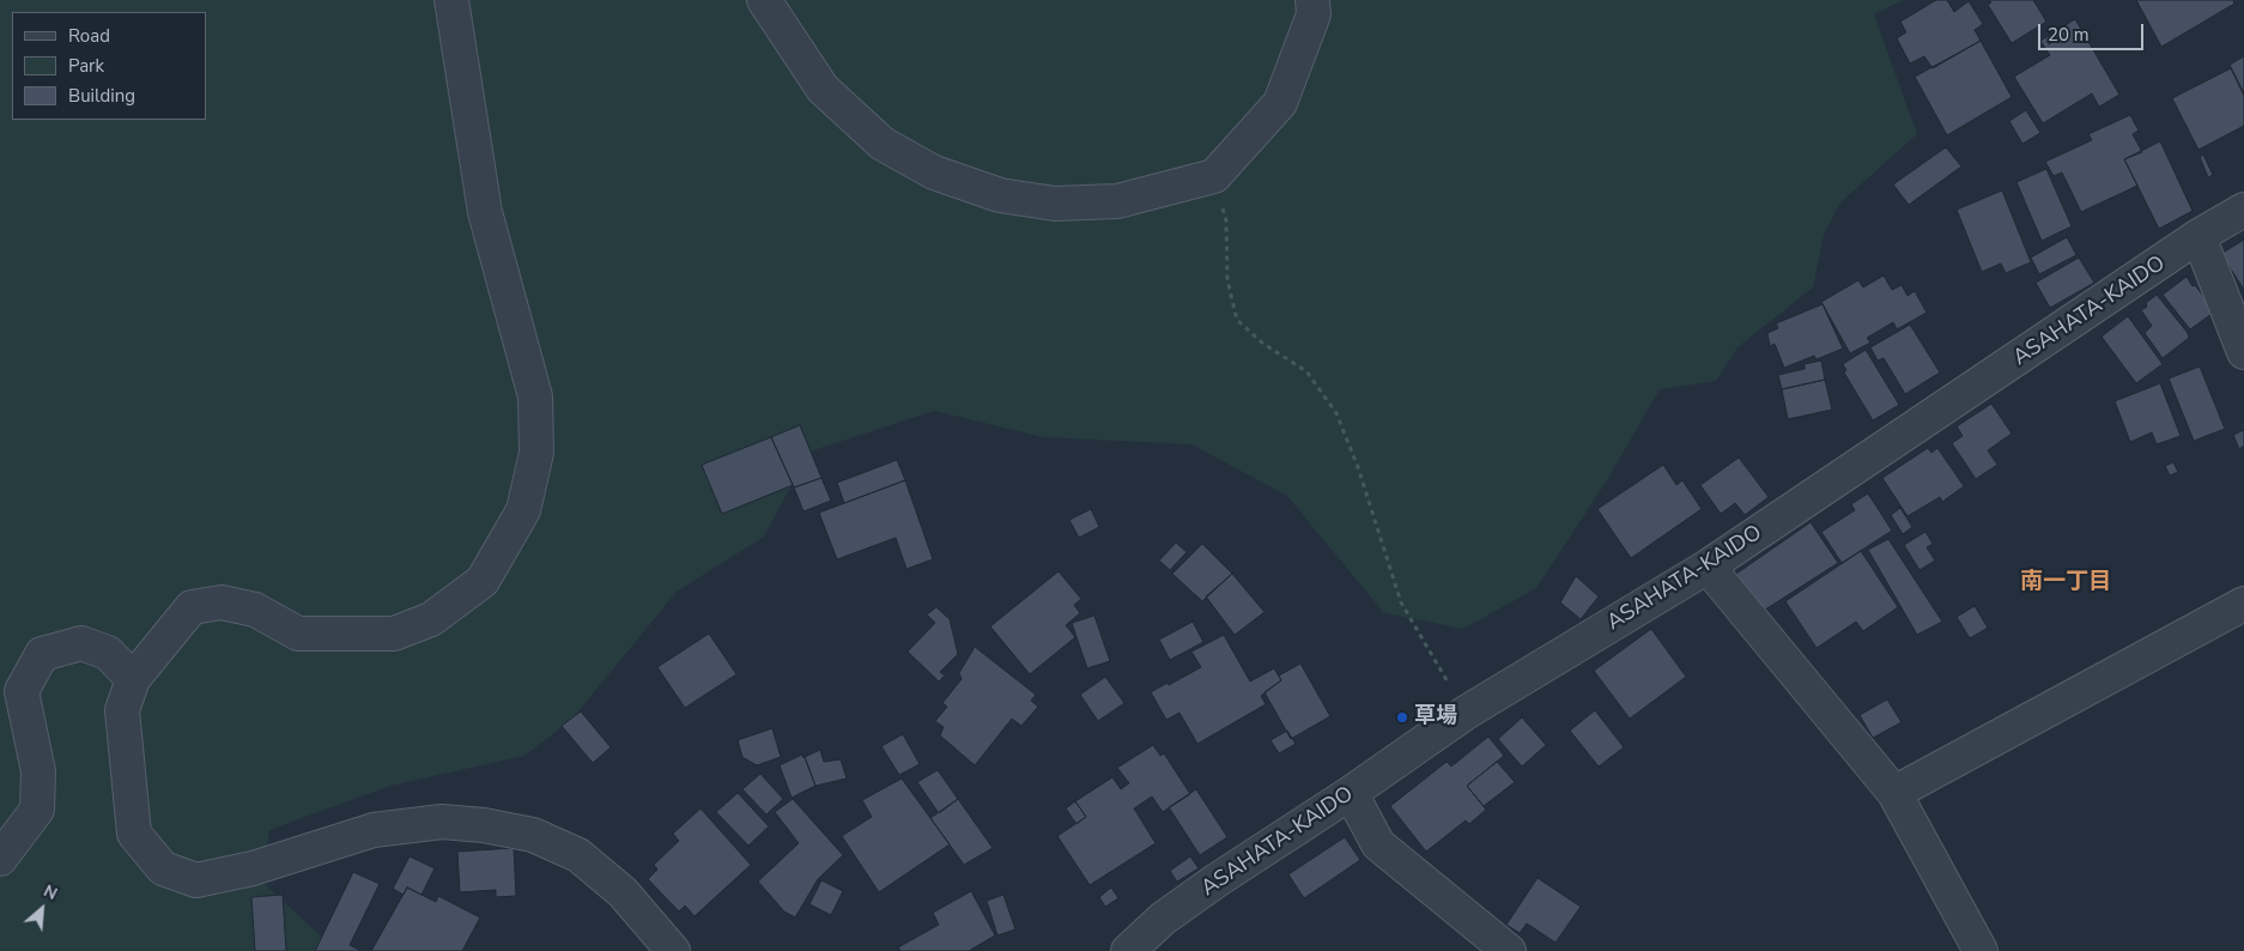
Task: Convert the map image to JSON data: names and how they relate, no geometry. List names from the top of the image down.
{
  "streets": {
    "street": ["ASAHATA-KAIDO"]
  },
  "districts": ["南一丁目"],
  "places": ["草場"],
  "legend": ["Road", "Park", "Building"],
  "scale_bar": "20 m",
  "north": "top right"
}
